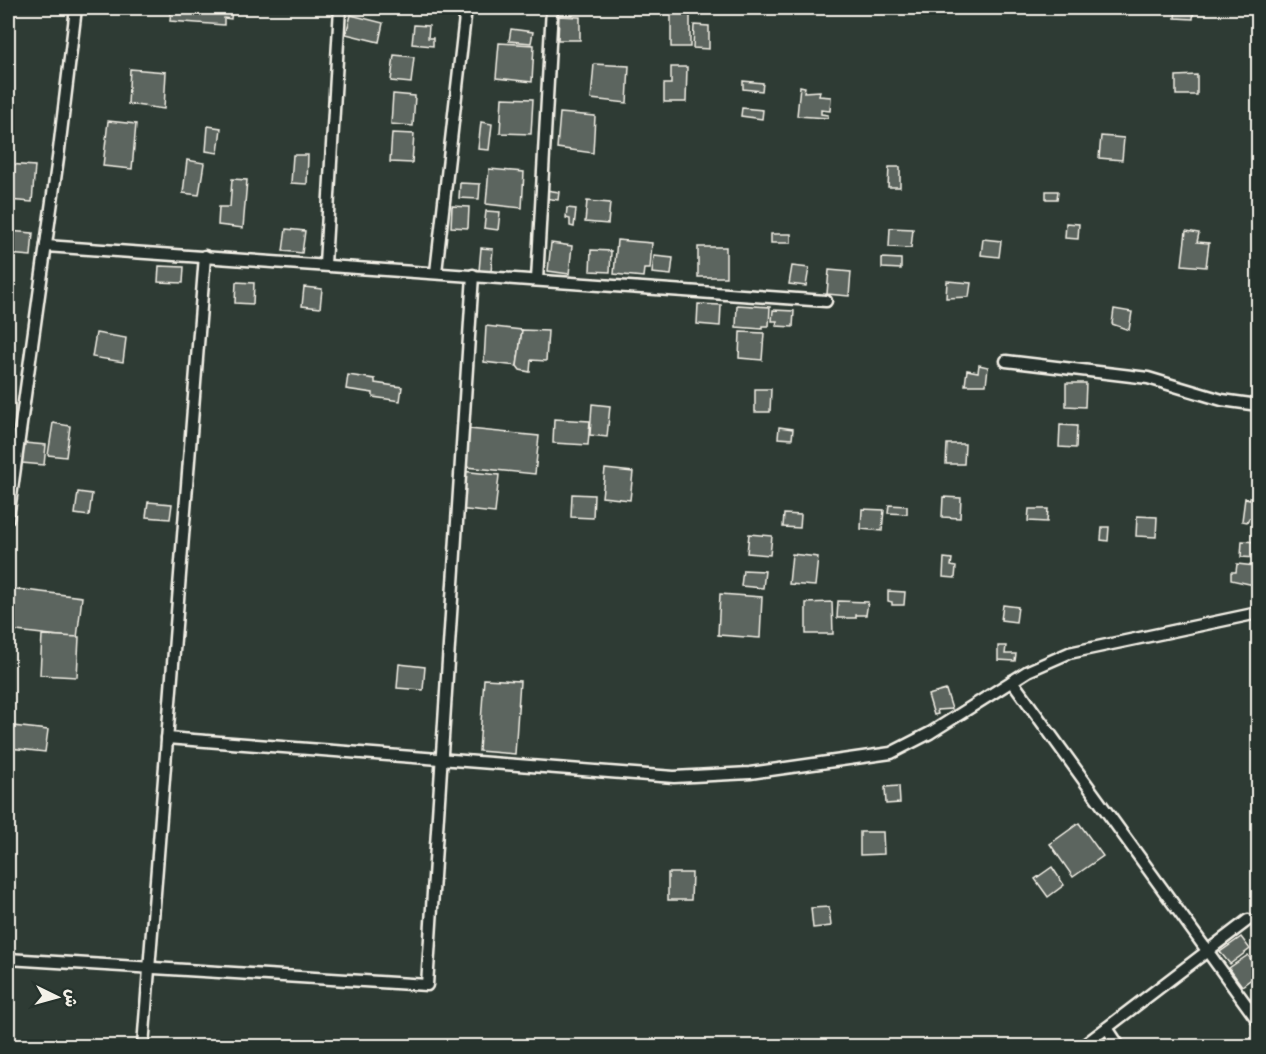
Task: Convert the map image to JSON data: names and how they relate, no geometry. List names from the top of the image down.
{
  "north": "right"
}
